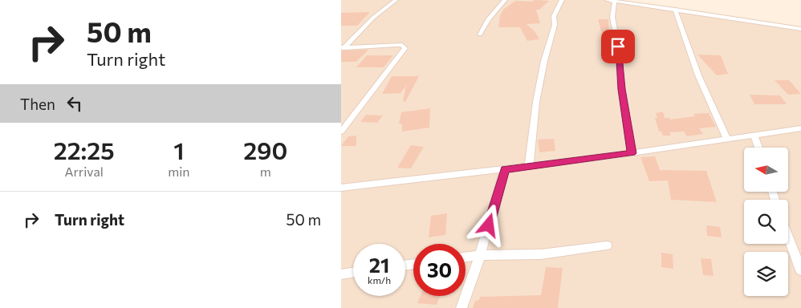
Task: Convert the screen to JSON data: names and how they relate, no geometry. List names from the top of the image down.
{
  "north": "left",
  "page": {
    "turn": ["50 m", "Turn right"],
    "then": "Then",
    "eta": [
      "22:25",
      "Arrival",
      "1",
      "min",
      "290",
      "m"
    ],
    "list": [
      {
        "name": "Turn right",
        "value": "50 m"
      }
    ],
    "speed": "21 km/h",
    "limit": "30"
  }
}
